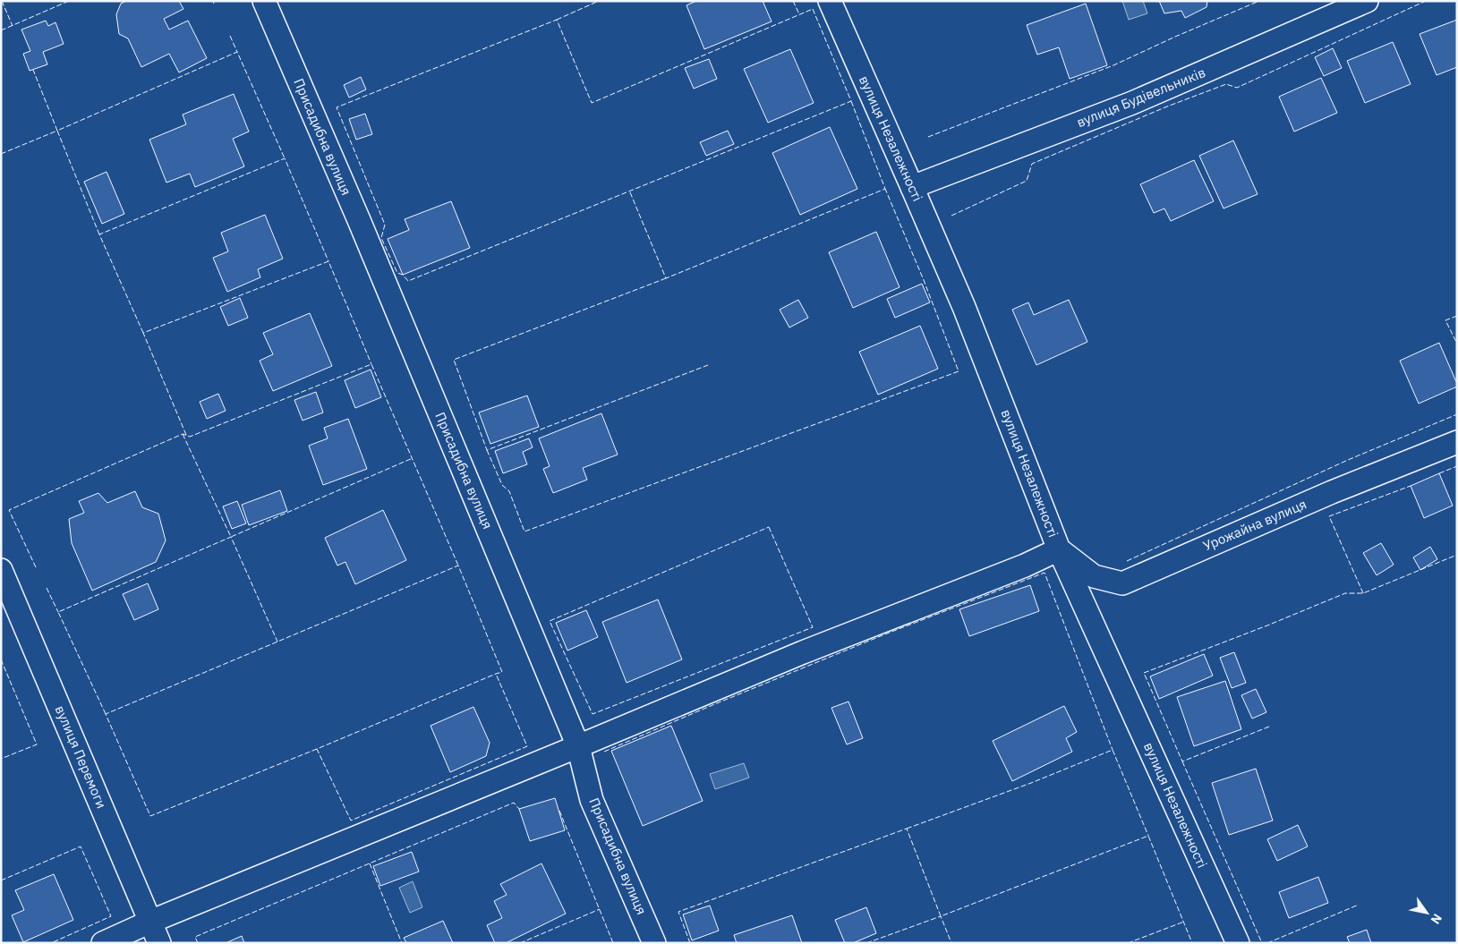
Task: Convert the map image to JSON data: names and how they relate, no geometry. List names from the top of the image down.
{
  "streets": {
    "street": [
      "вулиця Будівельників",
      "Присадибна вулиця",
      "вулиця Незалежності",
      "Урожайна вулиця",
      "вулиця Перемоги"
    ]
  },
  "crossings": [
    ["вулиця Будівельників", "вулиця Незалежності"],
    ["вулиця Незалежності", "Урожайна вулиця"]
  ],
  "north": "bottom right"
}
